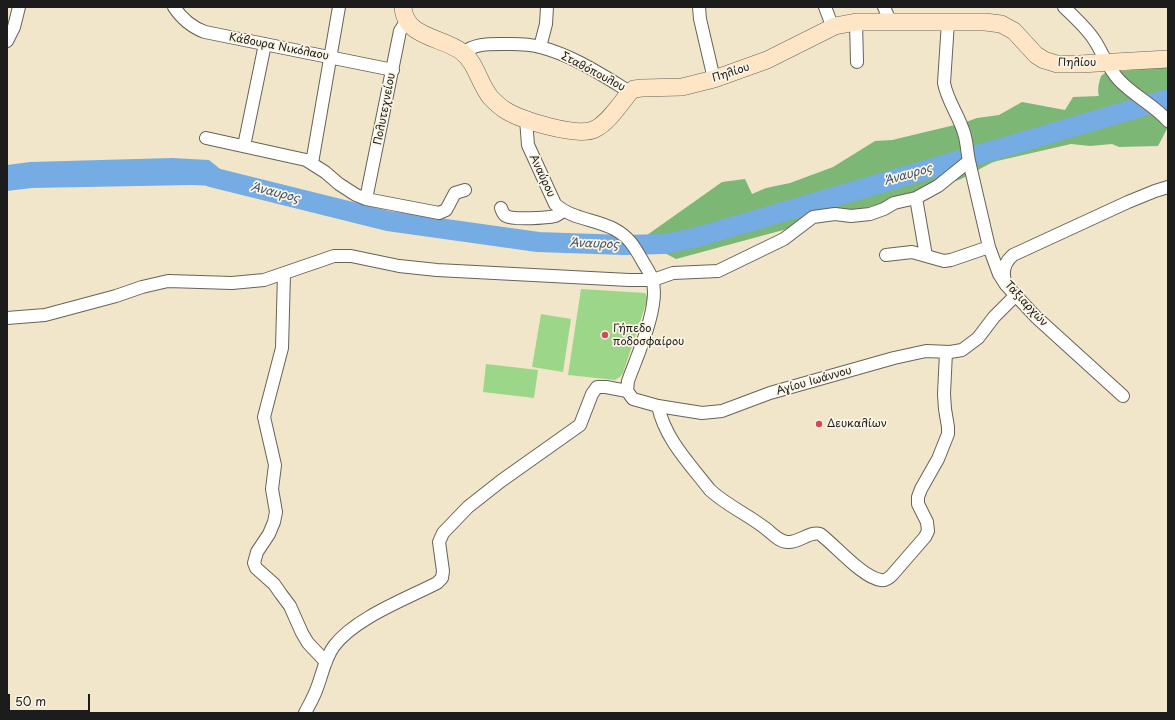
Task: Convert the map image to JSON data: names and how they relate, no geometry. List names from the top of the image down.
{
  "streets": {
    "main road": ["Πηλίου"],
    "street": [
      "Κάβουρα Νικόλαου",
      "Σταθόπουλου",
      "Πολυτεχνείου",
      "Αναύρου",
      "Ταξιαρχών",
      "Αγίου Ιωάννου"
    ]
  },
  "crossings": [
    ["Κάβουρα Νικόλαου", "Πολυτεχνείου"],
    ["Πηλίου", "Σταθόπουλου"],
    ["Πηλίου", "Ταξιαρχών"],
    ["Ταξιαρχών", "Αγίου Ιωάννου"]
  ],
  "water": ["Άναυρος"],
  "places": ["Γήπεδο ποδοσφαίρου", "Δευκαλίων"],
  "scale_bar": "50 m"
}
